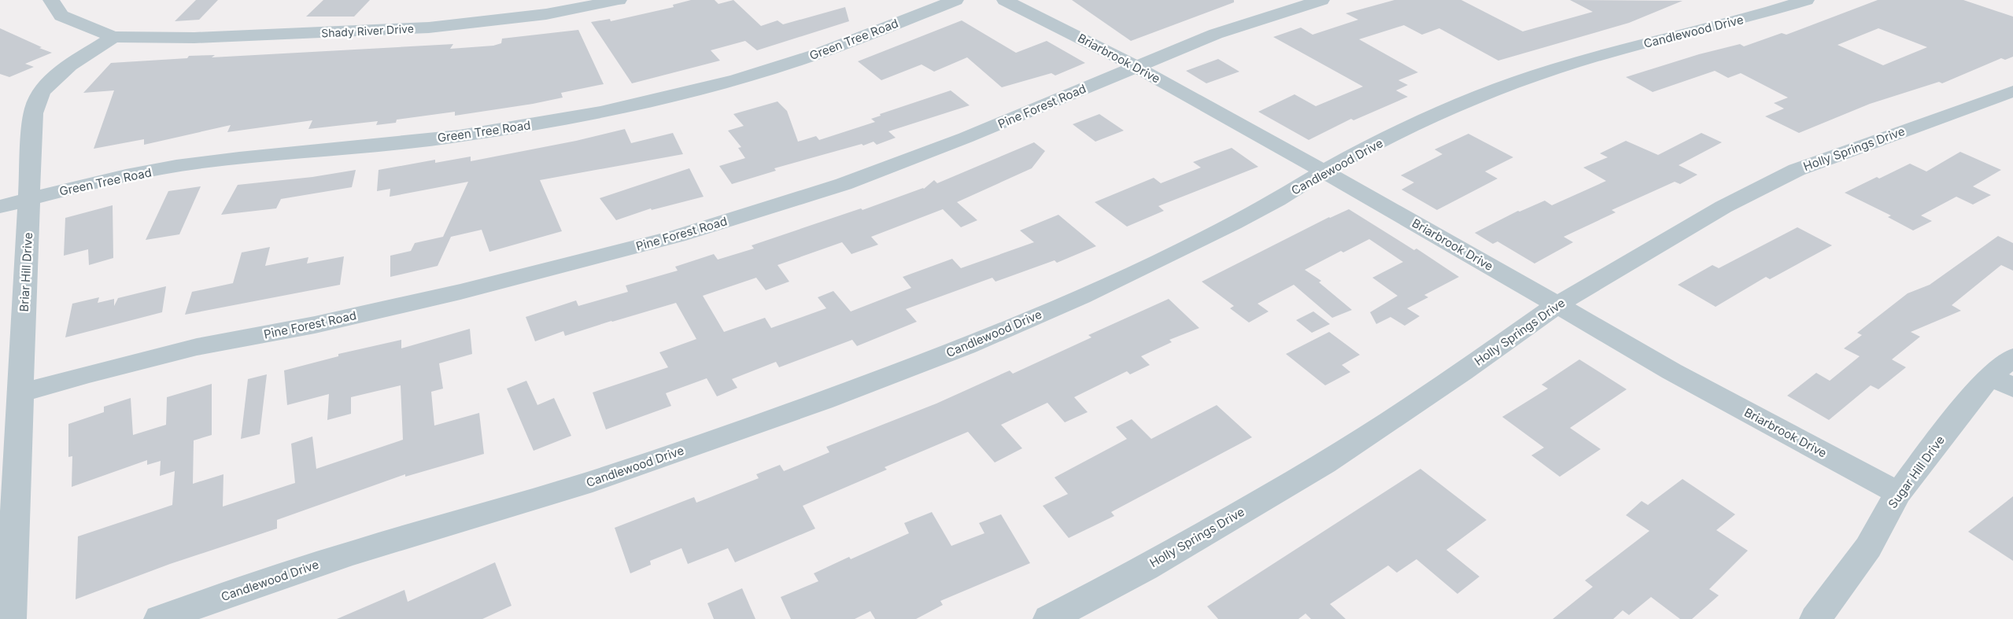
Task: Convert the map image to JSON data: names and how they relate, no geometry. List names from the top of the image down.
{
  "streets": {
    "street": [
      "Shady River Drive",
      "Candlewood Drive",
      "Green Tree Road",
      "Briarbrook Drive",
      "Pine Forest Road",
      "Holly Springs Drive",
      "Briar Hill Drive",
      "Sugar Hill Drive"
    ]
  },
  "crossings": [
    ["Shady River Drive", "Briar Hill Drive"],
    ["Candlewood Drive", "Briarbrook Drive"],
    ["Green Tree Road", "Briar Hill Drive"],
    ["Briarbrook Drive", "Pine Forest Road"],
    ["Briarbrook Drive", "Holly Springs Drive"],
    ["Briarbrook Drive", "Sugar Hill Drive"],
    ["Pine Forest Road", "Briar Hill Drive"]
  ]
}
